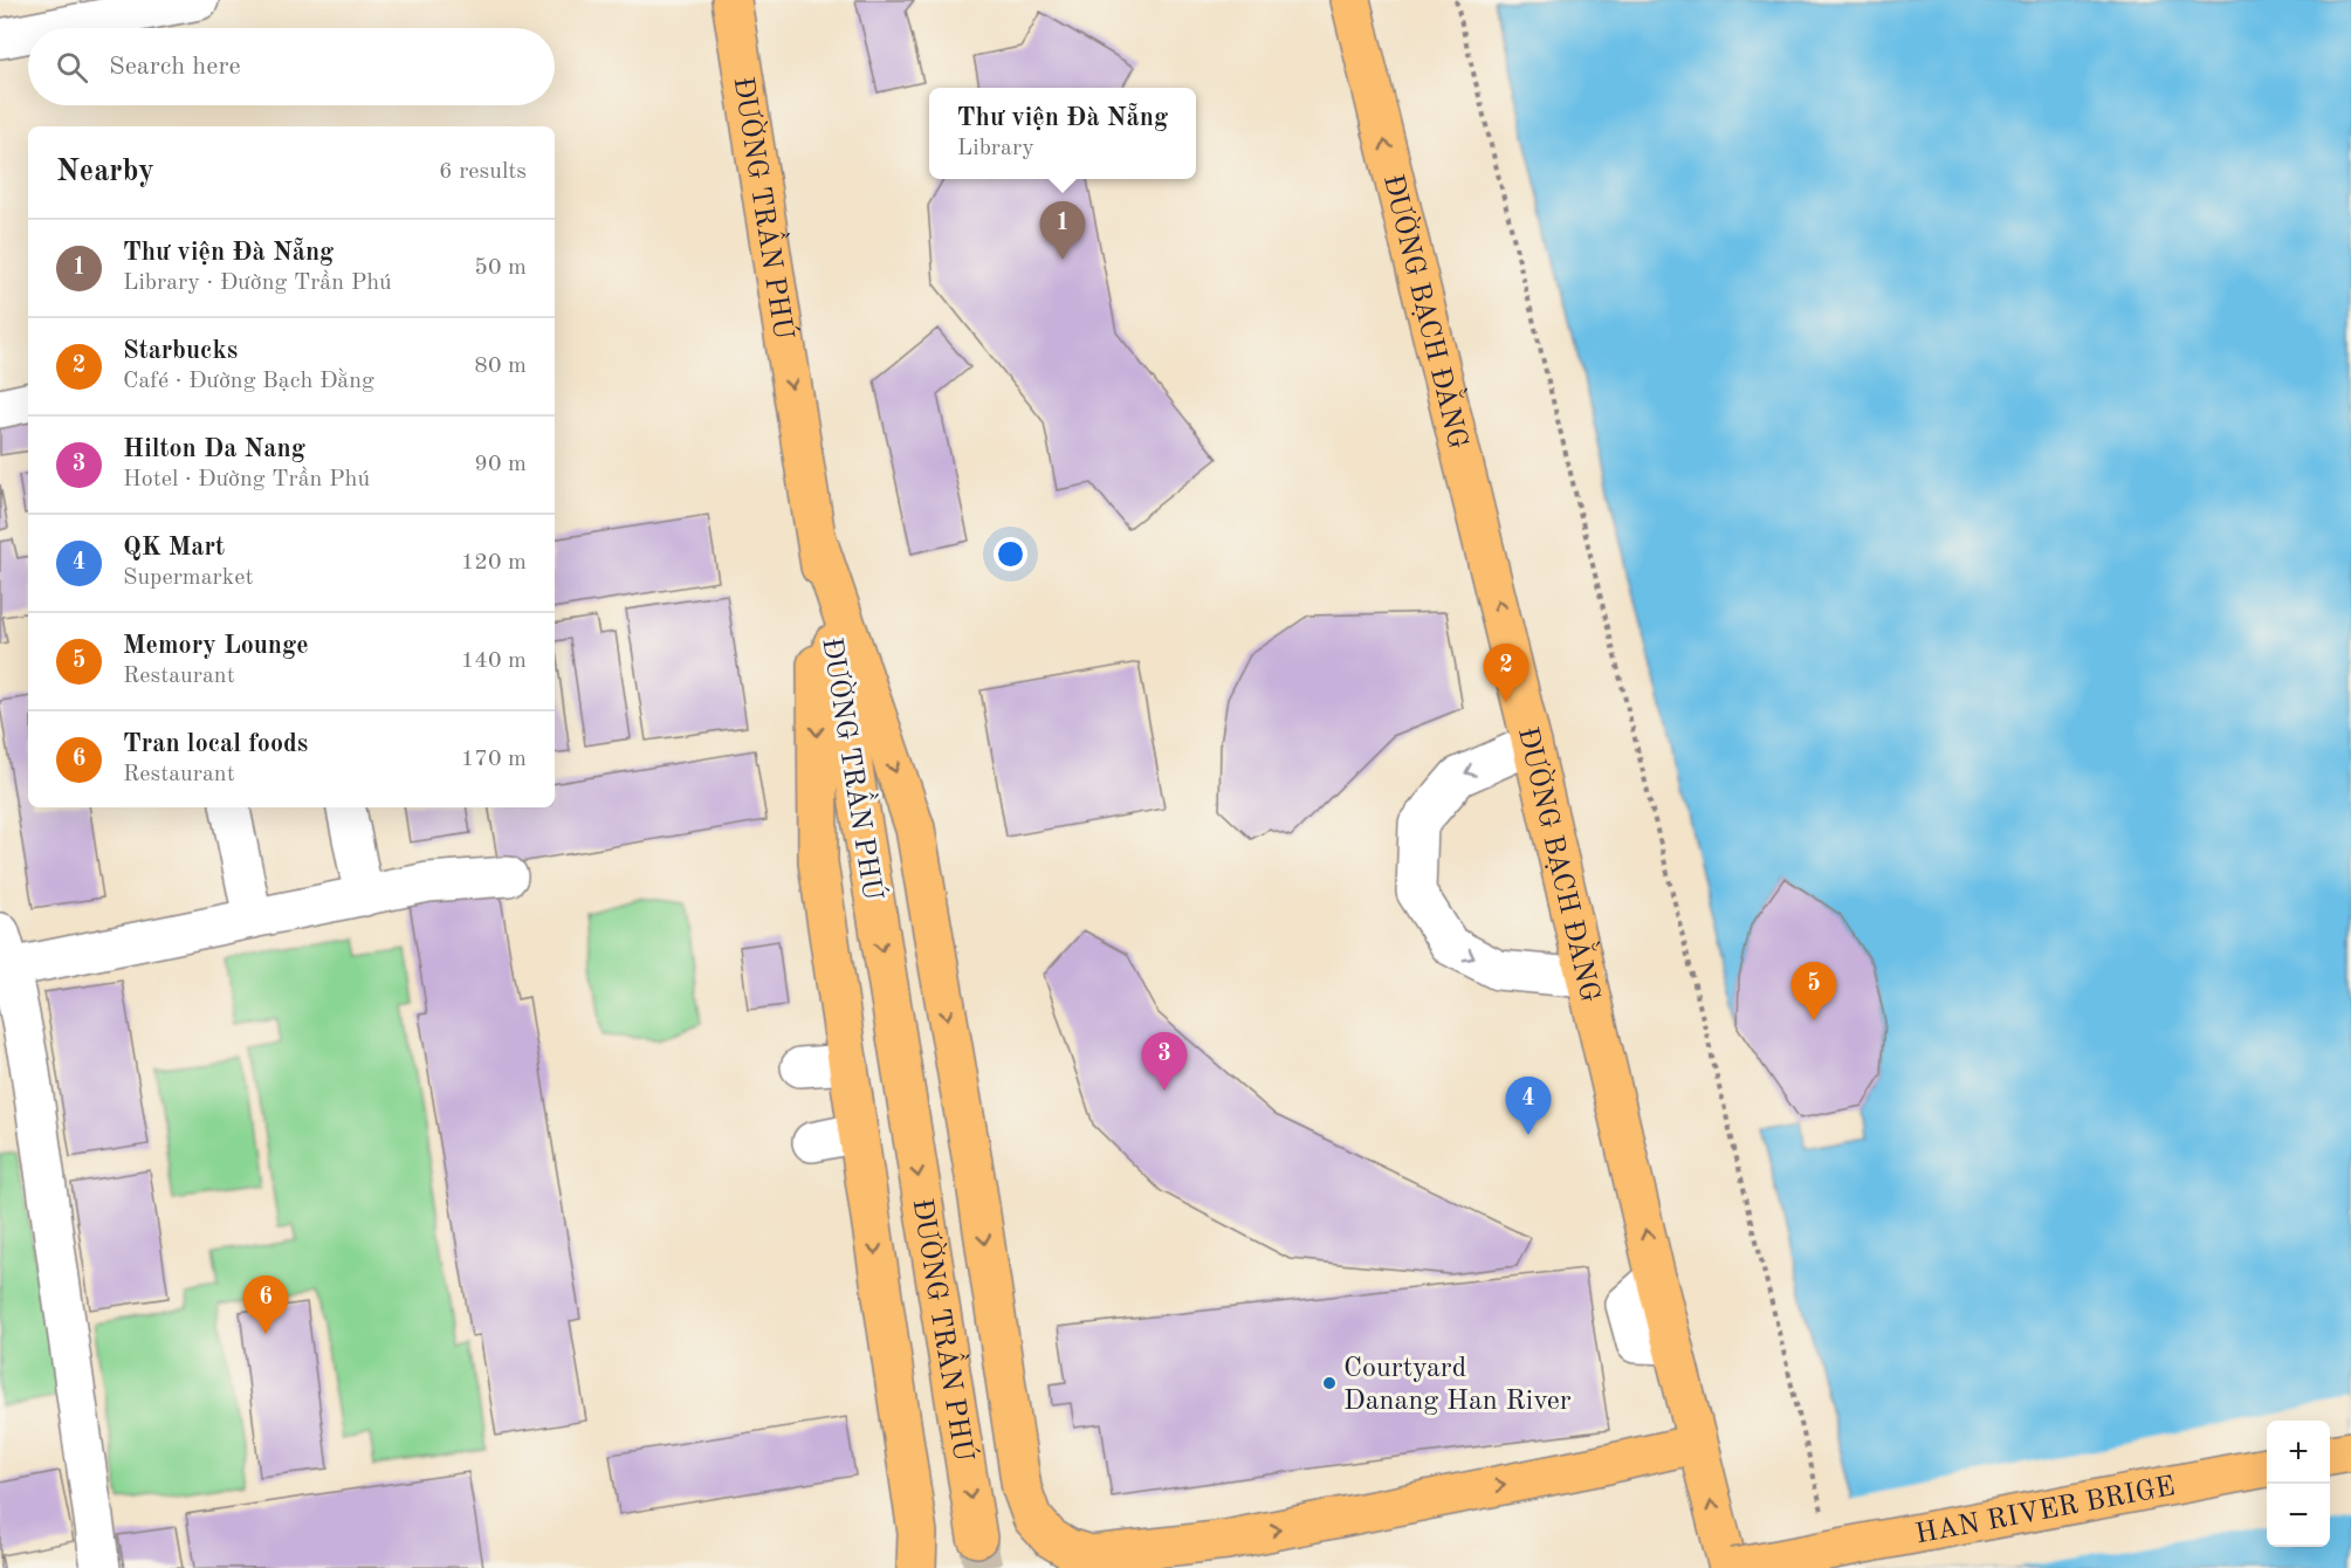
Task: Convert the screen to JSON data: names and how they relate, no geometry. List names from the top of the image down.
{
  "streets": {
    "main road": ["ĐƯỜNG TRẦN PHÚ", "ĐƯỜNG BẠCH ĐẰNG", "HAN RIVER BRIGE"]
  },
  "one_way": ["ĐƯỜNG BẠCH ĐẰNG"],
  "places": ["Courtyard Danang Han River"],
  "page": {
    "search": "Search here",
    "popup": ["Thư viện Đà Nẵng", "Library"],
    "heading": ["Nearby", "6 results"],
    "pins": [
      "1",
      "2",
      "5",
      "3",
      "4",
      "6"
    ],
    "list": [
      {
        "mark": "1",
        "name": "Thư viện Đà Nẵng",
        "note": "Library · Đường Trần Phú",
        "value": "50 m"
      },
      {
        "mark": "2",
        "name": "Starbucks",
        "note": "Café · Đường Bạch Đằng",
        "value": "80 m"
      },
      {
        "mark": "3",
        "name": "Hilton Da Nang",
        "note": "Hotel · Đường Trần Phú",
        "value": "90 m"
      },
      {
        "mark": "4",
        "name": "QK Mart",
        "note": "Supermarket",
        "value": "120 m"
      },
      {
        "mark": "5",
        "name": "Memory Lounge",
        "note": "Restaurant",
        "value": "140 m"
      },
      {
        "mark": "6",
        "name": "Tran local foods",
        "note": "Restaurant",
        "value": "170 m"
      }
    ],
    "map_buttons": ["+", "−"]
  }
}
